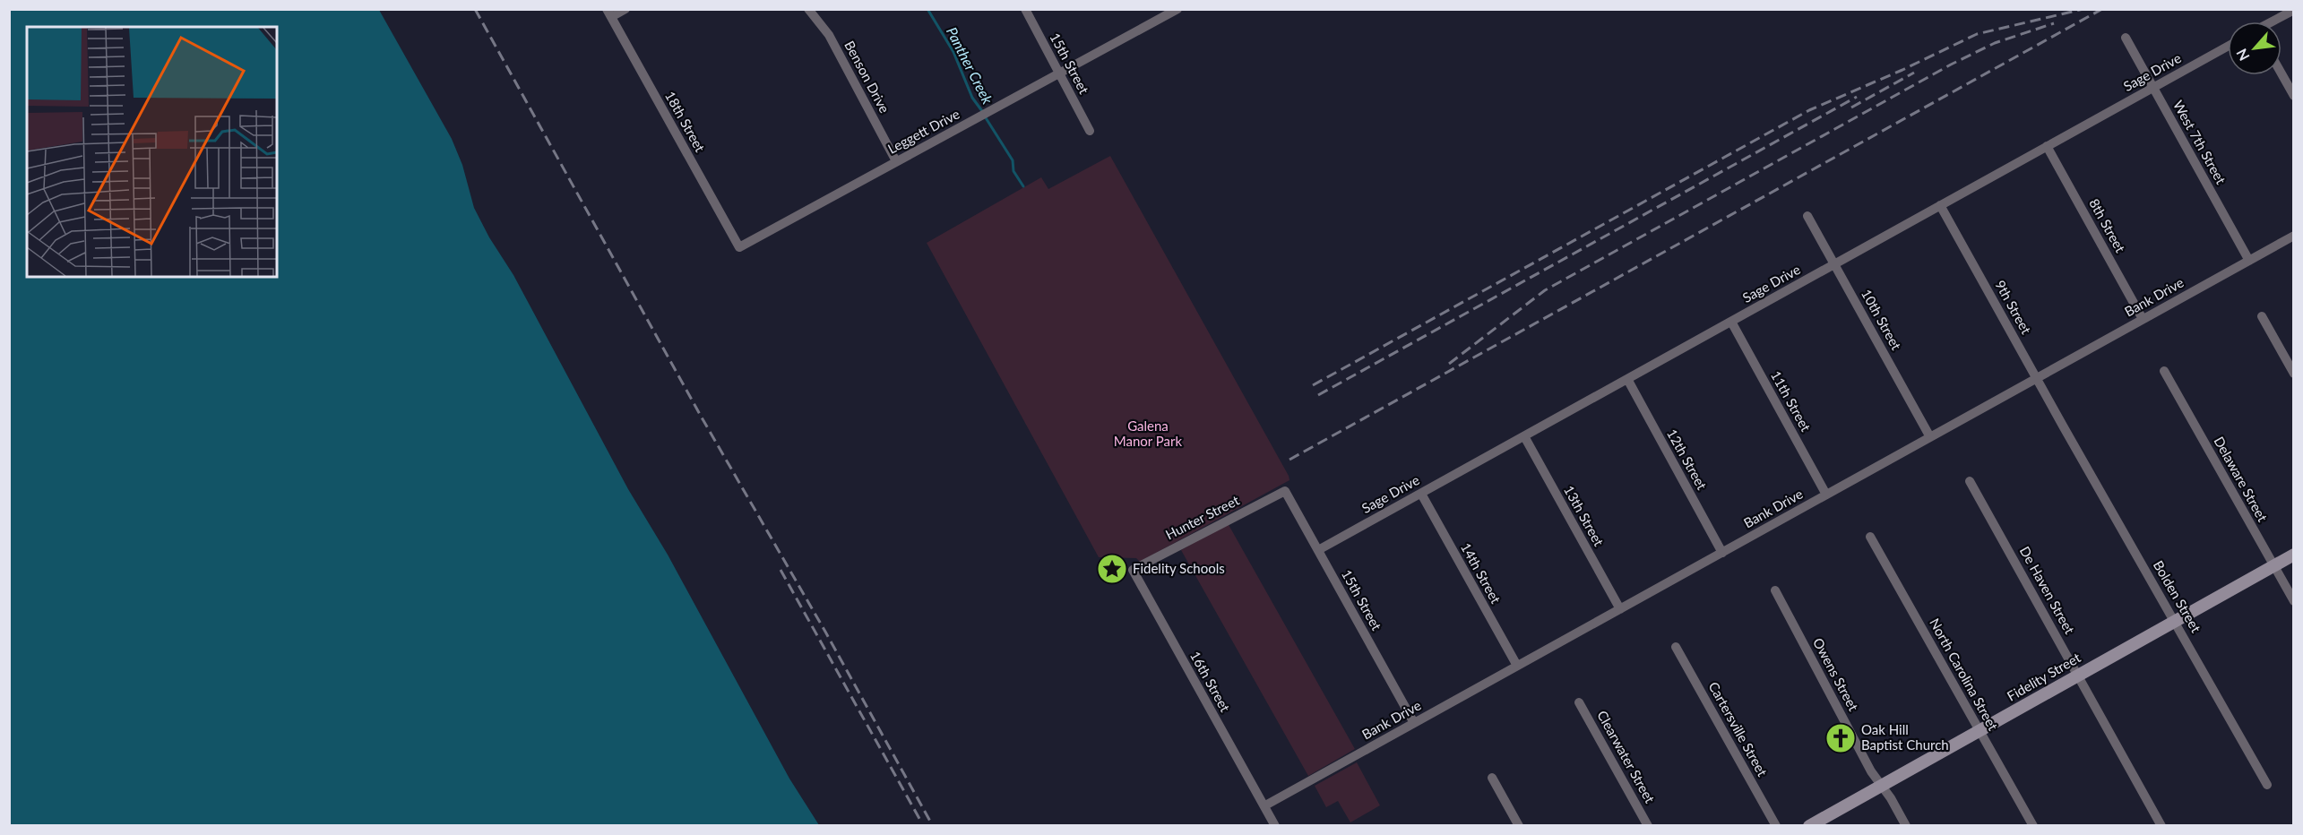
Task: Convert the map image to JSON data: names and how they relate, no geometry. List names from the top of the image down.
{
  "streets": {
    "main road": ["Fidelity Street"],
    "street": [
      "15th Street",
      "Sage Drive",
      "Benson Drive",
      "18th Street",
      "Leggett Drive",
      "West 7th Street",
      "8th Street",
      "Bank Drive",
      "9th Street",
      "10th Street",
      "11th Street",
      "12th Street",
      "Delaware Street",
      "13th Street",
      "Hunter Street",
      "14th Street",
      "De Haven Street",
      "Bolden Street",
      "Owens Street",
      "North Carolina Street",
      "16th Street",
      "Cartersville Street",
      "Clearwater Street"
    ]
  },
  "crossings": [
    ["15th Street", "Sage Drive"],
    ["15th Street", "Leggett Drive"],
    ["15th Street", "Bank Drive"],
    ["15th Street", "Hunter Street"],
    ["Sage Drive", "West 7th Street"],
    ["Sage Drive", "8th Street"],
    ["Sage Drive", "9th Street"],
    ["Sage Drive", "10th Street"],
    ["Sage Drive", "11th Street"],
    ["Sage Drive", "12th Street"],
    ["Sage Drive", "13th Street"],
    ["Sage Drive", "14th Street"],
    ["Benson Drive", "Leggett Drive"],
    ["18th Street", "Leggett Drive"],
    ["West 7th Street", "Bank Drive"],
    ["8th Street", "Bank Drive"],
    ["Bank Drive", "9th Street"],
    ["Bank Drive", "10th Street"],
    ["Bank Drive", "11th Street"],
    ["Bank Drive", "12th Street"],
    ["Bank Drive", "13th Street"],
    ["Bank Drive", "14th Street"],
    ["Bank Drive", "16th Street"],
    ["9th Street", "Bolden Street"],
    ["Delaware Street", "Fidelity Street"],
    ["Hunter Street", "16th Street"],
    ["De Haven Street", "Fidelity Street"],
    ["Bolden Street", "Fidelity Street"],
    ["Owens Street", "Fidelity Street"],
    ["North Carolina Street", "Fidelity Street"]
  ],
  "water": ["Panther Creek"],
  "parks": ["Galena Manor Park"],
  "places": {
    "place": ["Fidelity Schools"],
    "church": ["Oak Hill Baptist Church"]
  },
  "north": "bottom left"
}
